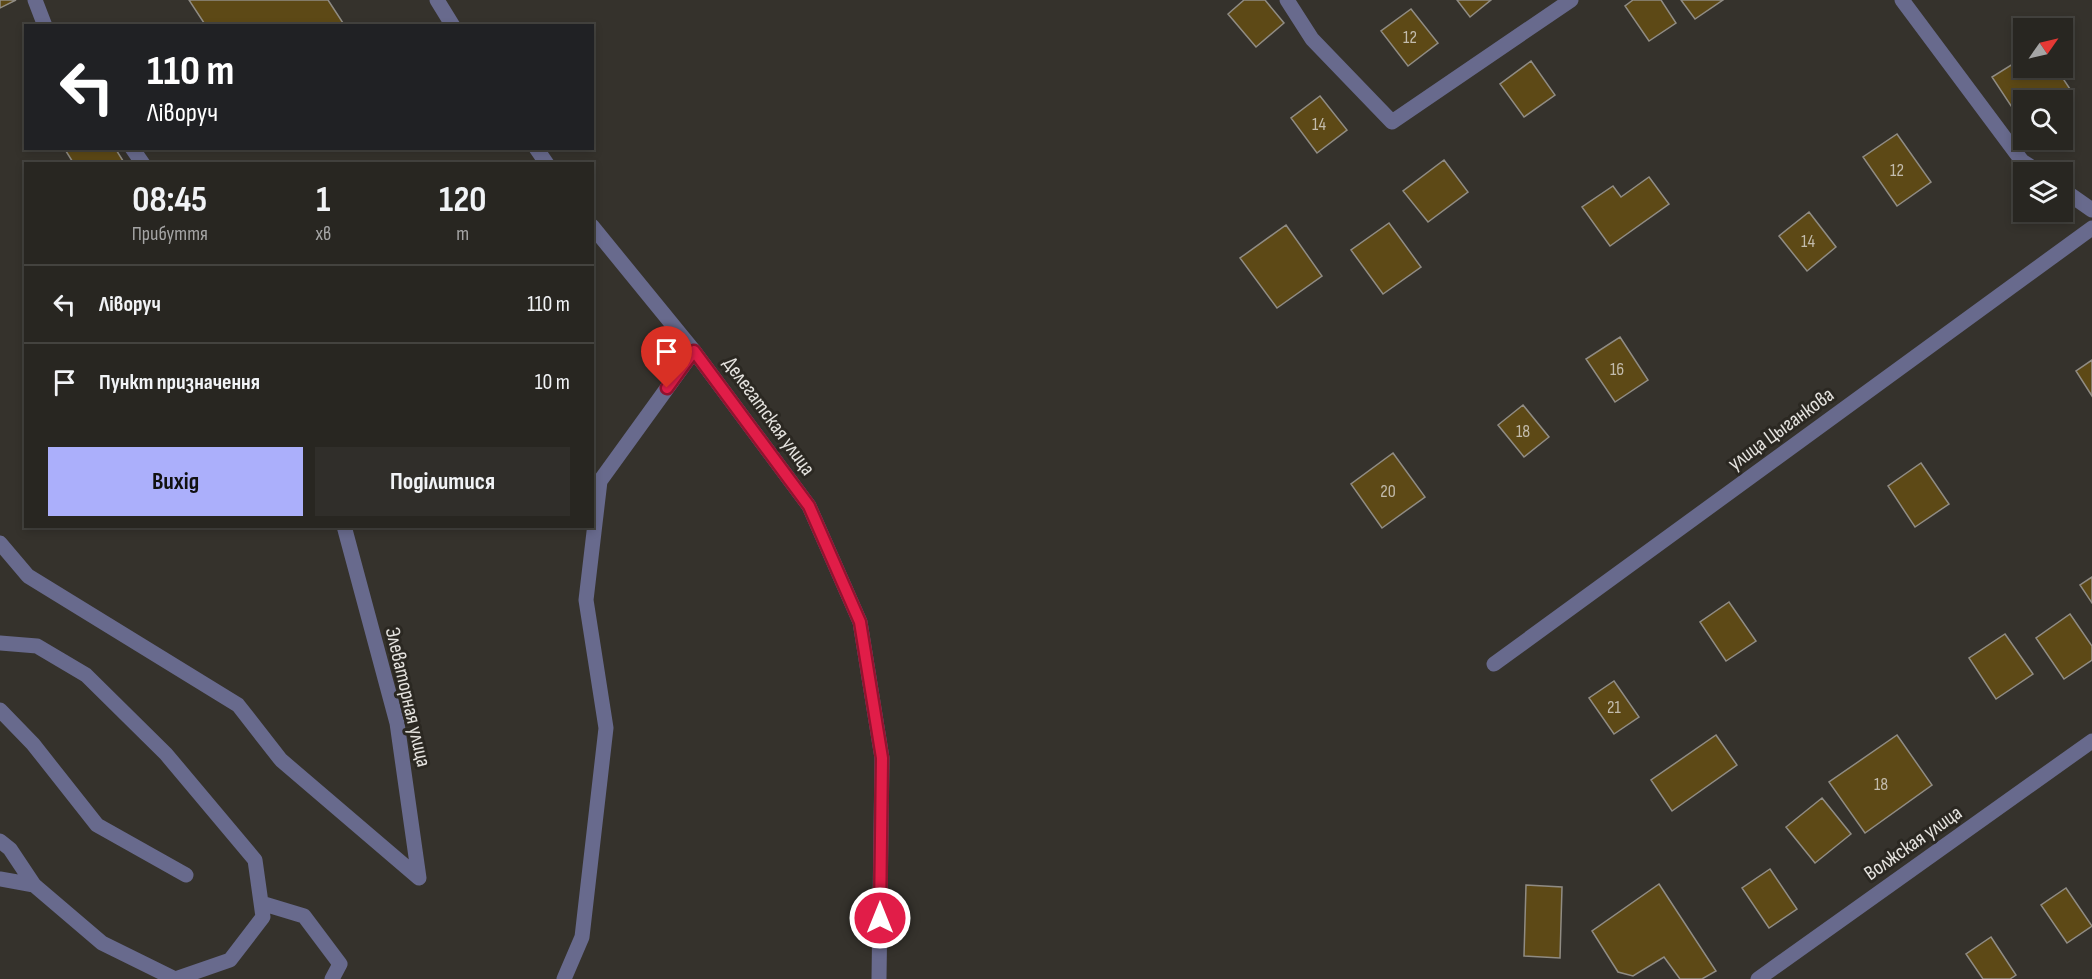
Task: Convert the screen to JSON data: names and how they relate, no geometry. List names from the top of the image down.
{
  "streets": {
    "street": [
      "Делегатская улица",
      "улица Цыганкова",
      "Элеваторная улица",
      "Волжская улица"
    ]
  },
  "house_numbers": [
    "12",
    "14",
    "12",
    "14",
    "16",
    "18",
    "20",
    "21",
    "18"
  ],
  "north": "top right",
  "page": {
    "turn": ["110 m", "Ліворуч"],
    "eta": [
      "08:45",
      "Прибуття",
      "1",
      "хв",
      "120",
      "m"
    ],
    "list": [
      {
        "name": "Ліворуч",
        "value": "110 m"
      },
      {
        "name": "Пункт призначення",
        "value": "10 m"
      }
    ],
    "buttons": ["Вихід", "Поділитися"]
  }
}
